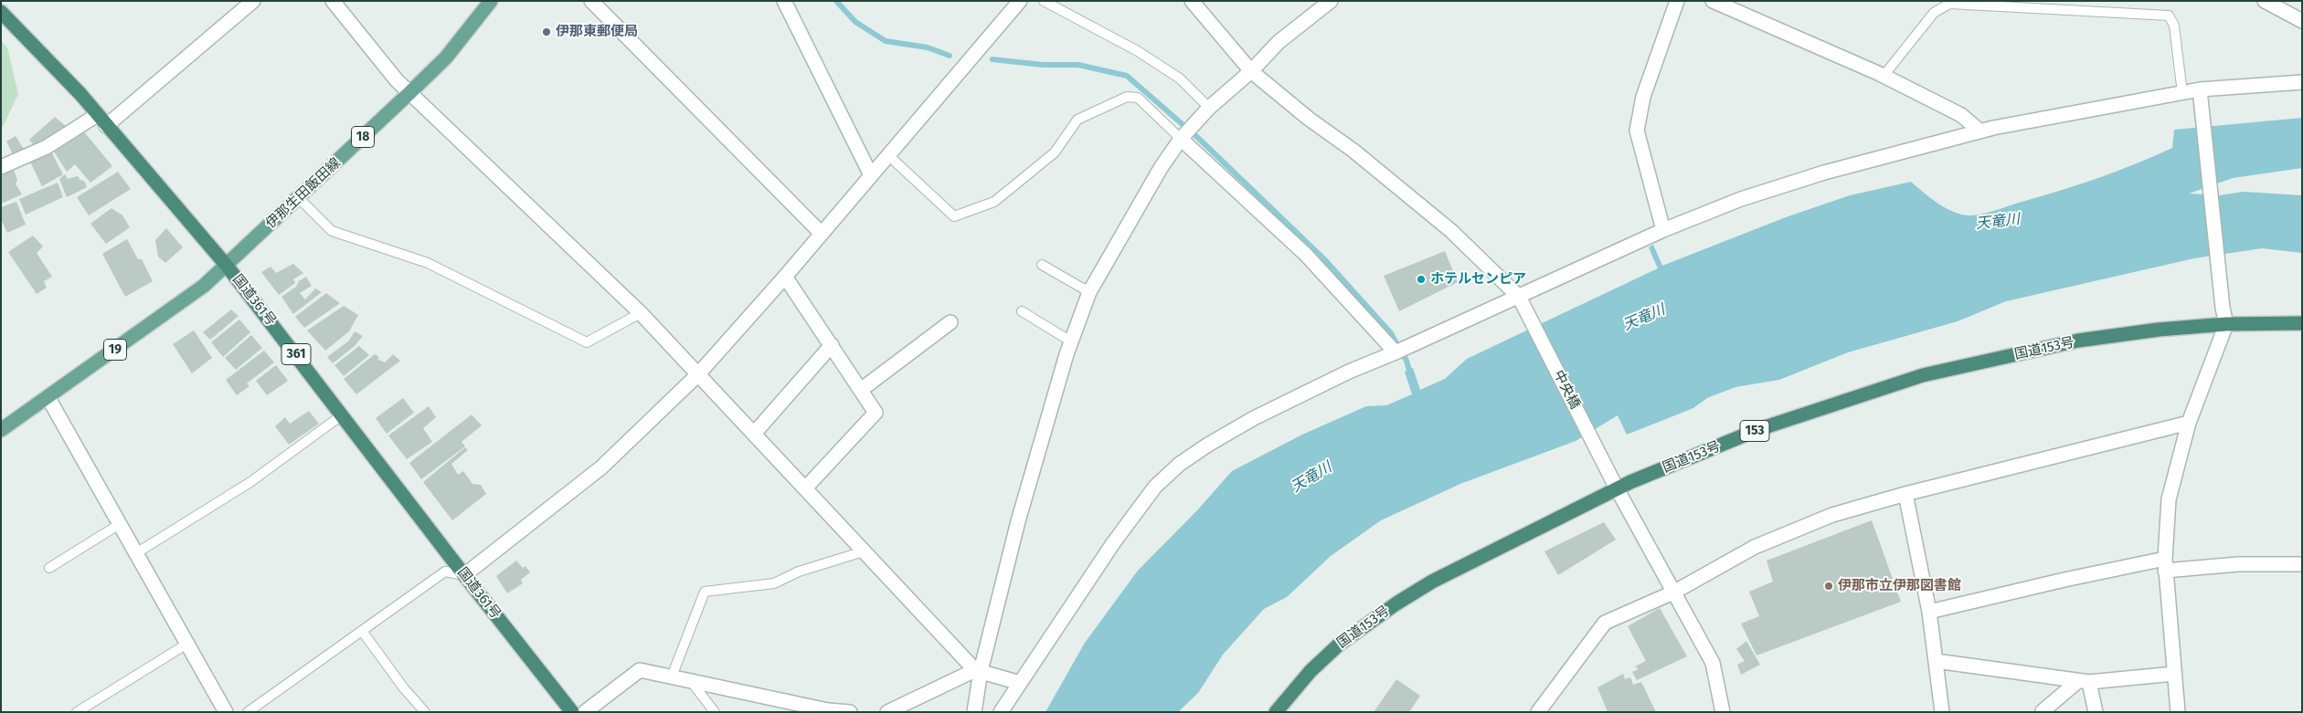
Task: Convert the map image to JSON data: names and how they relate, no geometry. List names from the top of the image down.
{
  "streets": {
    "highway": [
      "国道361号",
      "国道153号",
      "361",
      "153"
    ],
    "main road": ["18", "伊那生田飯田線", "19"],
    "street": ["中央橋"]
  },
  "crossings": [
    ["伊那生田飯田線", "国道361号"],
    ["伊那生田飯田線", "19"],
    ["国道361号", "19"],
    ["国道153号", "中央橋"]
  ],
  "water": ["天竜川"],
  "places": ["伊那東郵便局", "ホテルセンピア", "伊那市立伊那図書館"]
}
